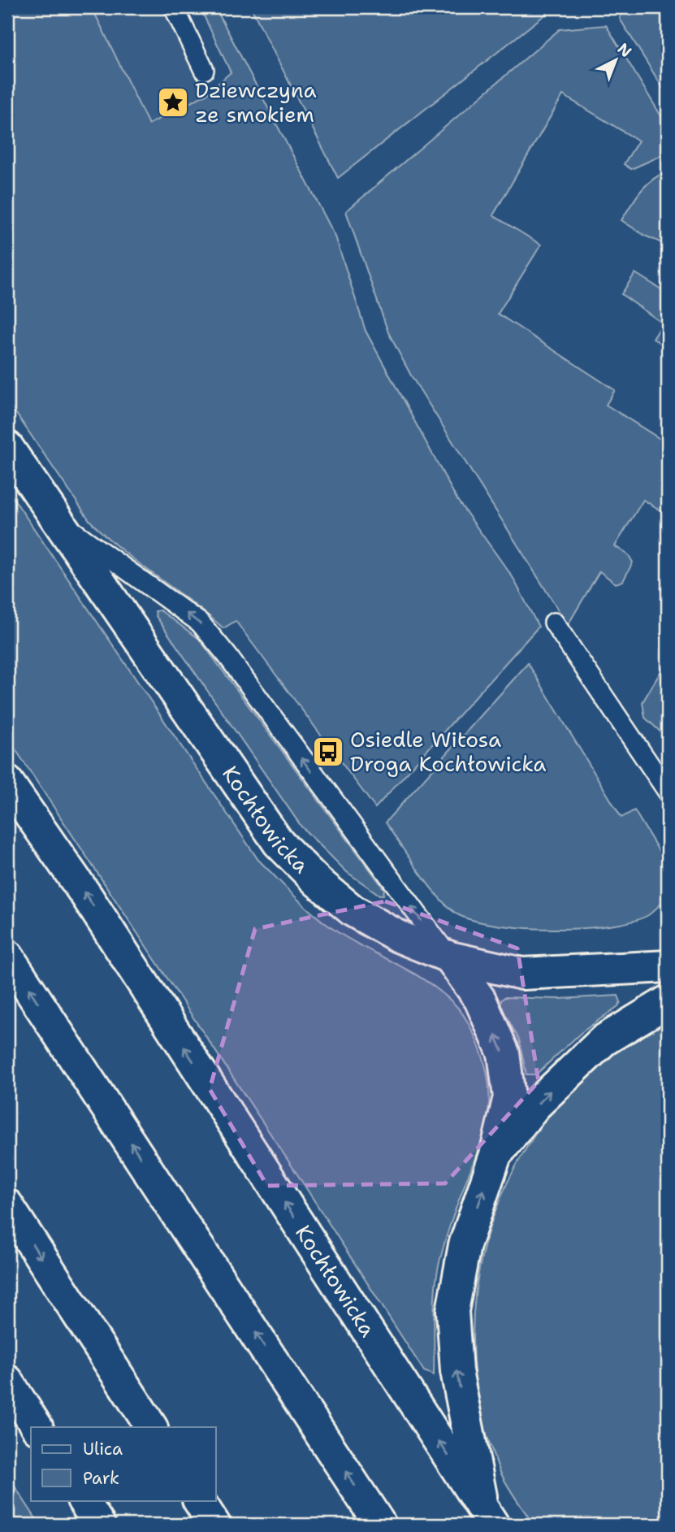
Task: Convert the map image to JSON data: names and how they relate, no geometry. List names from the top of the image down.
{
  "streets": {
    "main road": ["Kochłowicka"]
  },
  "places": {
    "place": ["Dziewczyna ze smokiem"],
    "bus stop": ["Osiedle Witosa Droga Kochłowicka"]
  },
  "legend": ["Ulica", "Park"],
  "north": "top right"
}
